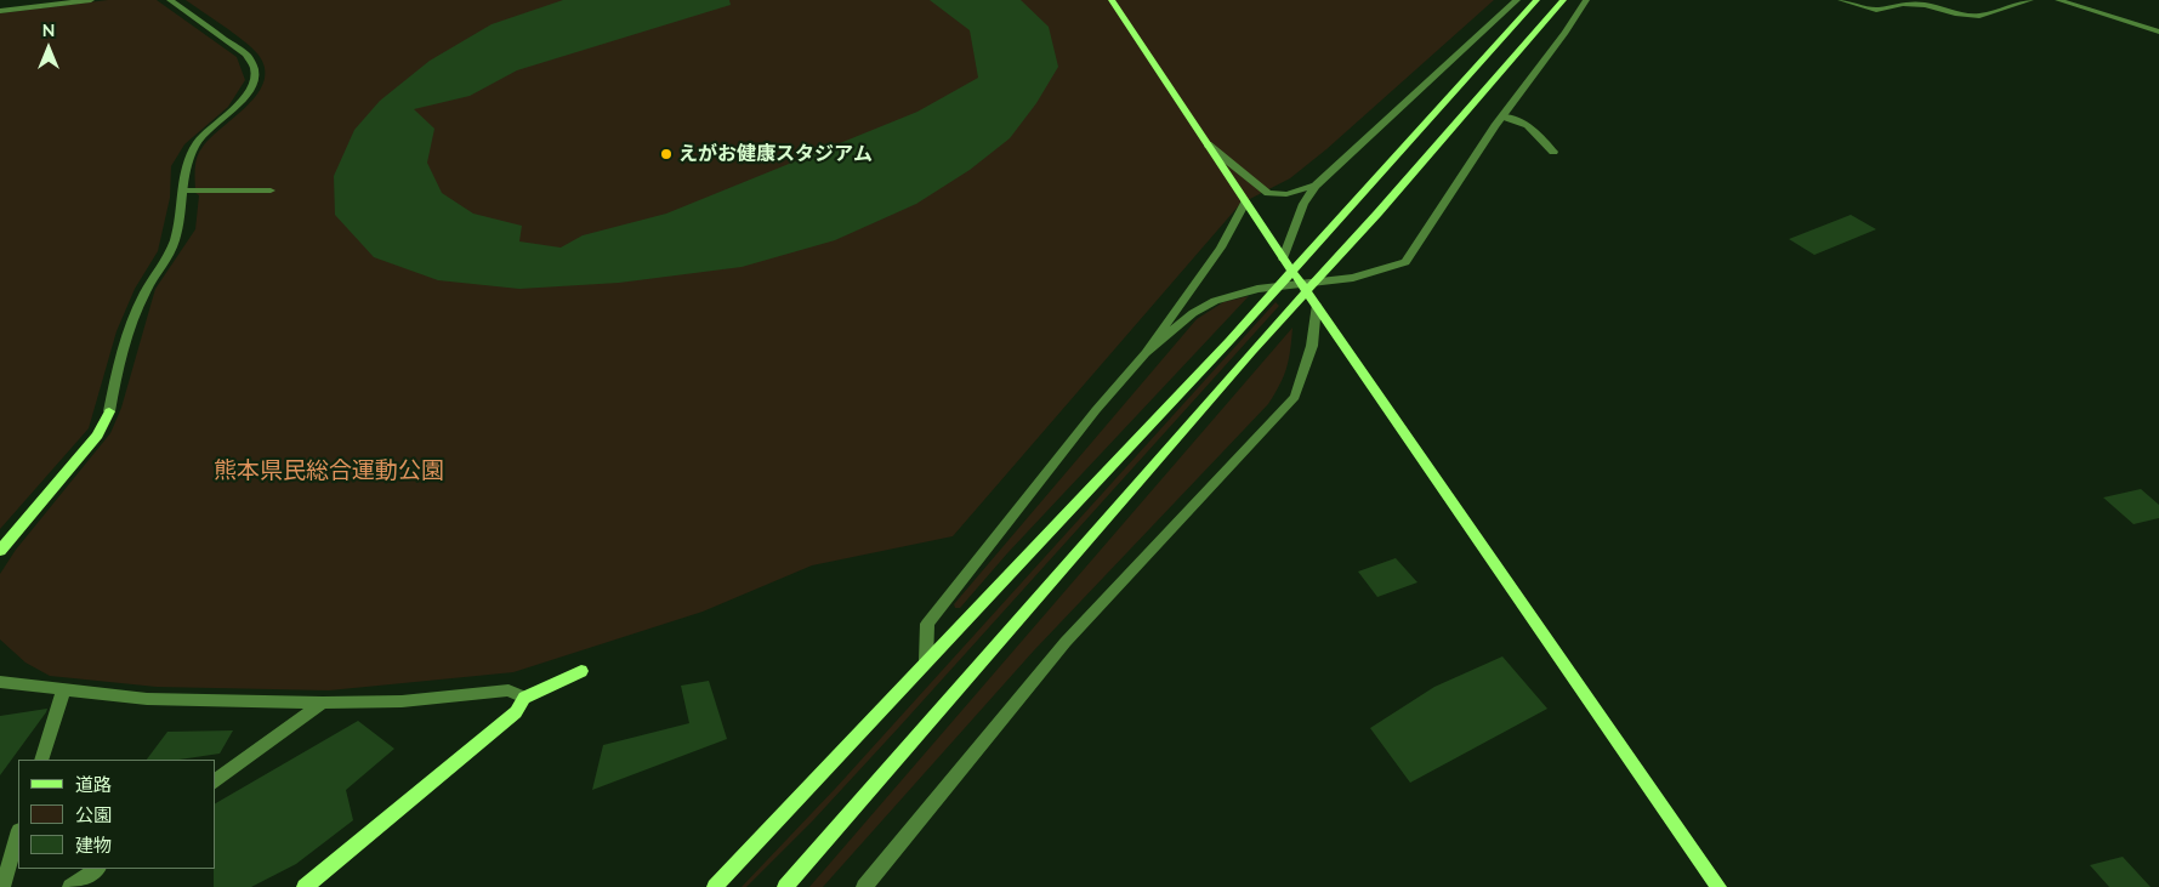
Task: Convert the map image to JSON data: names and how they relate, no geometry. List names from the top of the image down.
{
  "parks": ["熊本県民総合運動公園"],
  "places": ["えがお健康スタジアム"],
  "legend": ["道路", "公園", "建物"],
  "north": "top"
}
